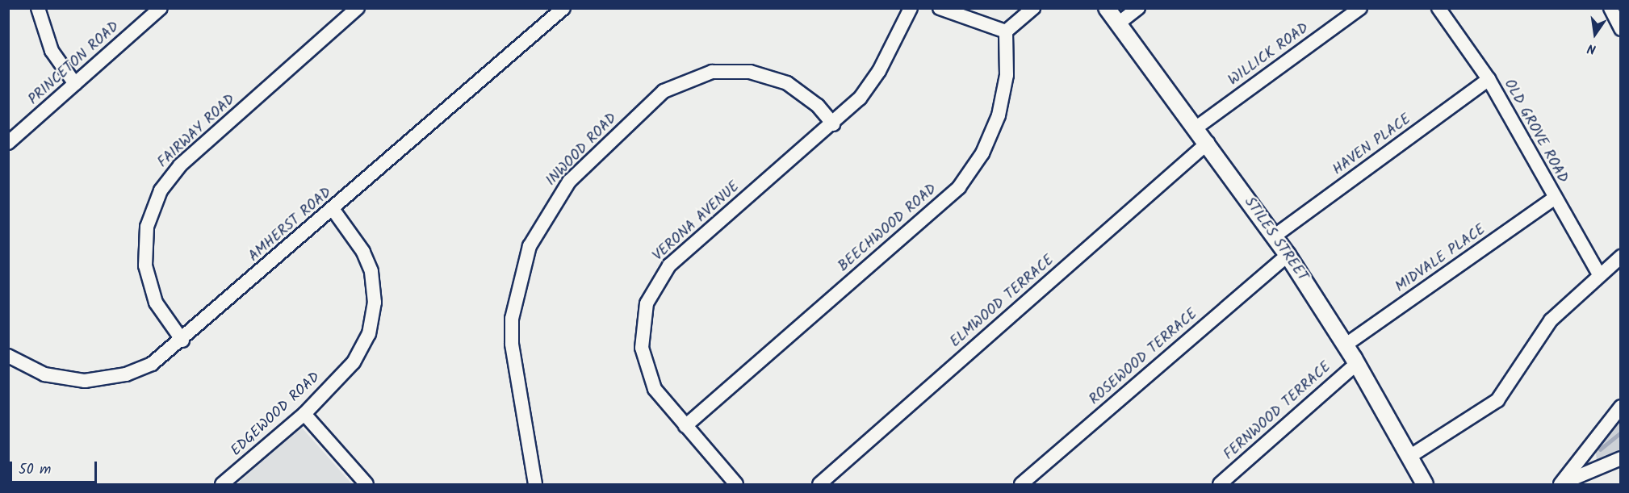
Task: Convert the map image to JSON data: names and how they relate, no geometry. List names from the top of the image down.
{
  "streets": {
    "main road": ["STILES STREET"],
    "street": [
      "WILLICK ROAD",
      "PRINCETON ROAD",
      "FAIRWAY ROAD",
      "OLD GROVE ROAD",
      "HAVEN PLACE",
      "INWOOD ROAD",
      "VERONA AVENUE",
      "AMHERST ROAD",
      "BEECHWOOD ROAD",
      "MIDVALE PLACE",
      "ELMWOOD TERRACE",
      "ROSEWOOD TERRACE",
      "FERNWOOD TERRACE",
      "EDGEWOOD ROAD"
    ]
  },
  "crossings": [
    ["WILLICK ROAD", "STILES STREET"],
    ["FAIRWAY ROAD", "AMHERST ROAD"],
    ["OLD GROVE ROAD", "HAVEN PLACE"],
    ["OLD GROVE ROAD", "MIDVALE PLACE"],
    ["HAVEN PLACE", "STILES STREET"],
    ["INWOOD ROAD", "VERONA AVENUE"],
    ["VERONA AVENUE", "BEECHWOOD ROAD"],
    ["AMHERST ROAD", "EDGEWOOD ROAD"],
    ["STILES STREET", "MIDVALE PLACE"],
    ["STILES STREET", "ELMWOOD TERRACE"],
    ["STILES STREET", "ROSEWOOD TERRACE"],
    ["STILES STREET", "FERNWOOD TERRACE"]
  ],
  "scale_bar": "50 m",
  "north": "bottom"
}
